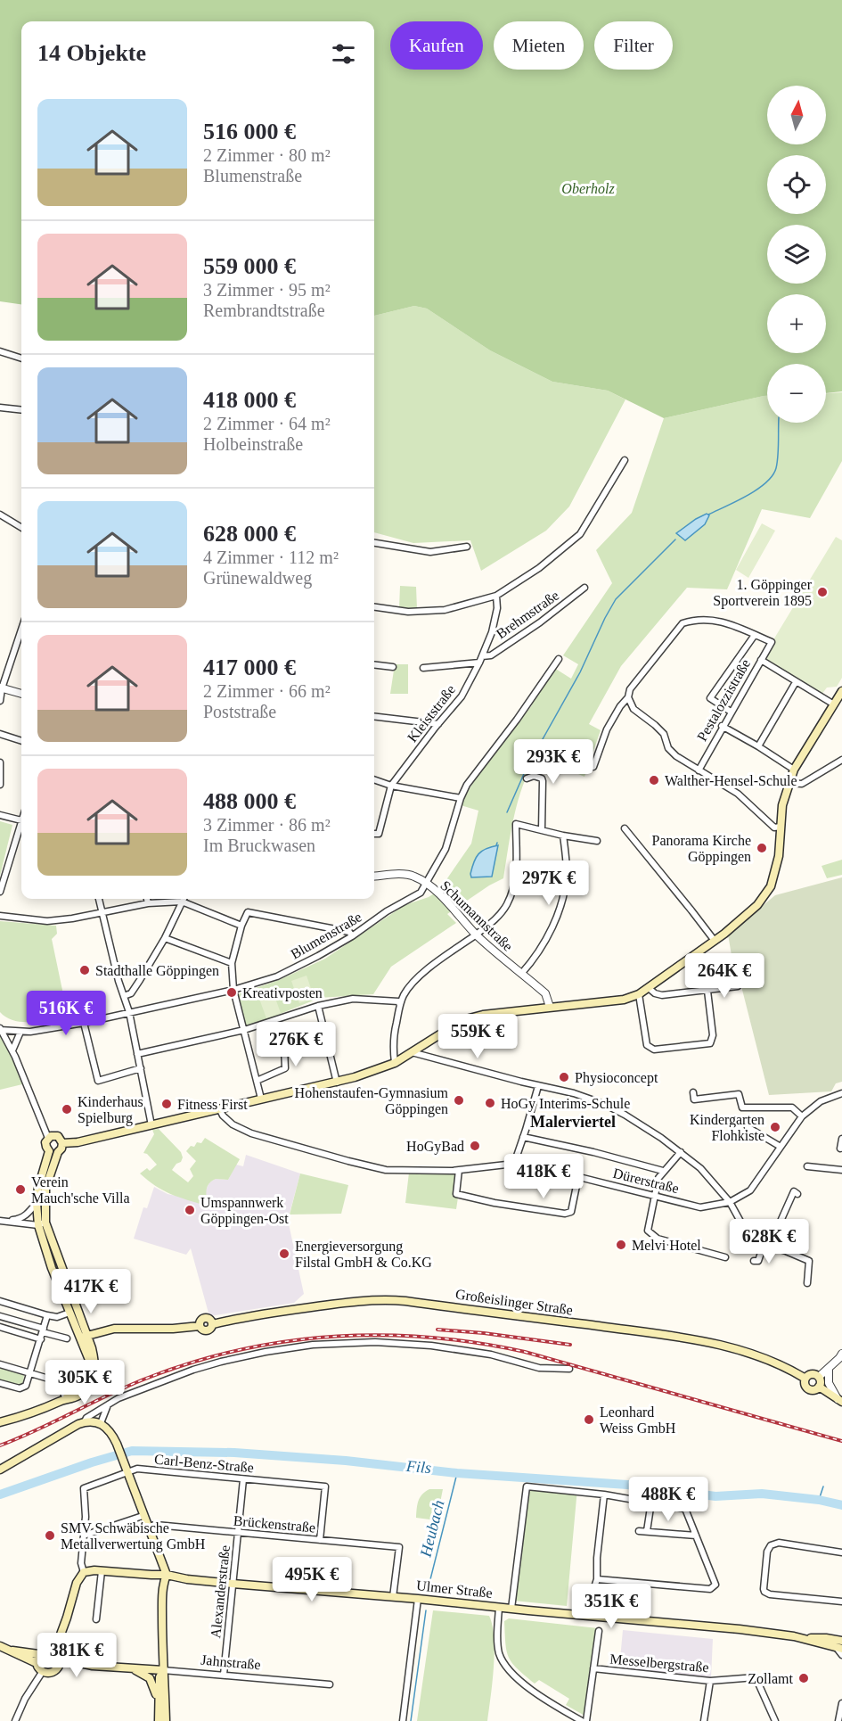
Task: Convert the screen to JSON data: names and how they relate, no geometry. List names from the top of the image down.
{
  "streets": {
    "main road": ["Großeislinger Straße", "Ulmer Straße", "Jahnstraße"],
    "street": [
      "Brehmstraße",
      "Pestalozzistraße",
      "Kleiststraße",
      "Schumannstraße",
      "Blumenstraße",
      "Dürerstraße",
      "Carl-Benz-Straße",
      "Brückenstraße",
      "Alexanderstraße",
      "Messelbergstraße"
    ]
  },
  "crossings": [
    ["Brehmstraße", "Kleiststraße"],
    ["Schumannstraße", "Blumenstraße"],
    ["Carl-Benz-Straße", "Brückenstraße"],
    ["Carl-Benz-Straße", "Alexanderstraße"],
    ["Brückenstraße", "Ulmer Straße"],
    ["Brückenstraße", "Alexanderstraße"],
    ["Ulmer Straße", "Alexanderstraße"],
    ["Alexanderstraße", "Jahnstraße"]
  ],
  "districts": ["Malerviertel"],
  "water": ["Fils", "Heubach"],
  "parks": ["Oberholz"],
  "places": [
    "1. Göppinger Sportverein 1895",
    "Walther-Hensel-Schule",
    "Panorama Kirche Göppingen",
    "Stadthalle Göppingen",
    "Kreativposten",
    "Physioconcept",
    "Hohenstaufen-Gymnasium Göppingen",
    "HoGy Interims-Schule",
    "Fitness First",
    "Kinderhaus Spielburg",
    "Kindergarten Flohkiste",
    "HoGyBad",
    "Verein Mauch'sche Villa",
    "Umspannwerk Göppingen-Ost",
    "Melvi Hotel",
    "Energieversorgung Filstal GmbH & Co.KG",
    "Leonhard Weiss GmbH",
    "SMV Schwäbische Metallverwertung GmbH",
    "Zollamt"
  ],
  "north": "top",
  "page": {
    "chip": ["Kaufen", "Mieten", "Filter"],
    "heading": "14 Objekte",
    "map_buttons": ["+", "−"],
    "list": [
      {
        "name": "516 000 €",
        "note": "2 Zimmer · 80 m² · Blumenstraße"
      },
      {
        "name": "559 000 €",
        "note": "3 Zimmer · 95 m² · Rembrandtstraße"
      },
      {
        "name": "418 000 €",
        "note": "2 Zimmer · 64 m² · Holbeinstraße"
      },
      {
        "name": "628 000 €",
        "note": "4 Zimmer · 112 m² · Grünewaldweg"
      },
      {
        "name": "417 000 €",
        "note": "2 Zimmer · 66 m² · Poststraße"
      },
      {
        "name": "488 000 €",
        "note": "3 Zimmer · 86 m² · Im Bruckwasen"
      }
    ],
    "price": [
      "293K €",
      "297K €",
      "264K €",
      "516K €",
      "559K €",
      "276K €",
      "418K €",
      "628K €",
      "417K €",
      "305K €",
      "488K €",
      "495K €",
      "351K €",
      "381K €"
    ]
  }
}
